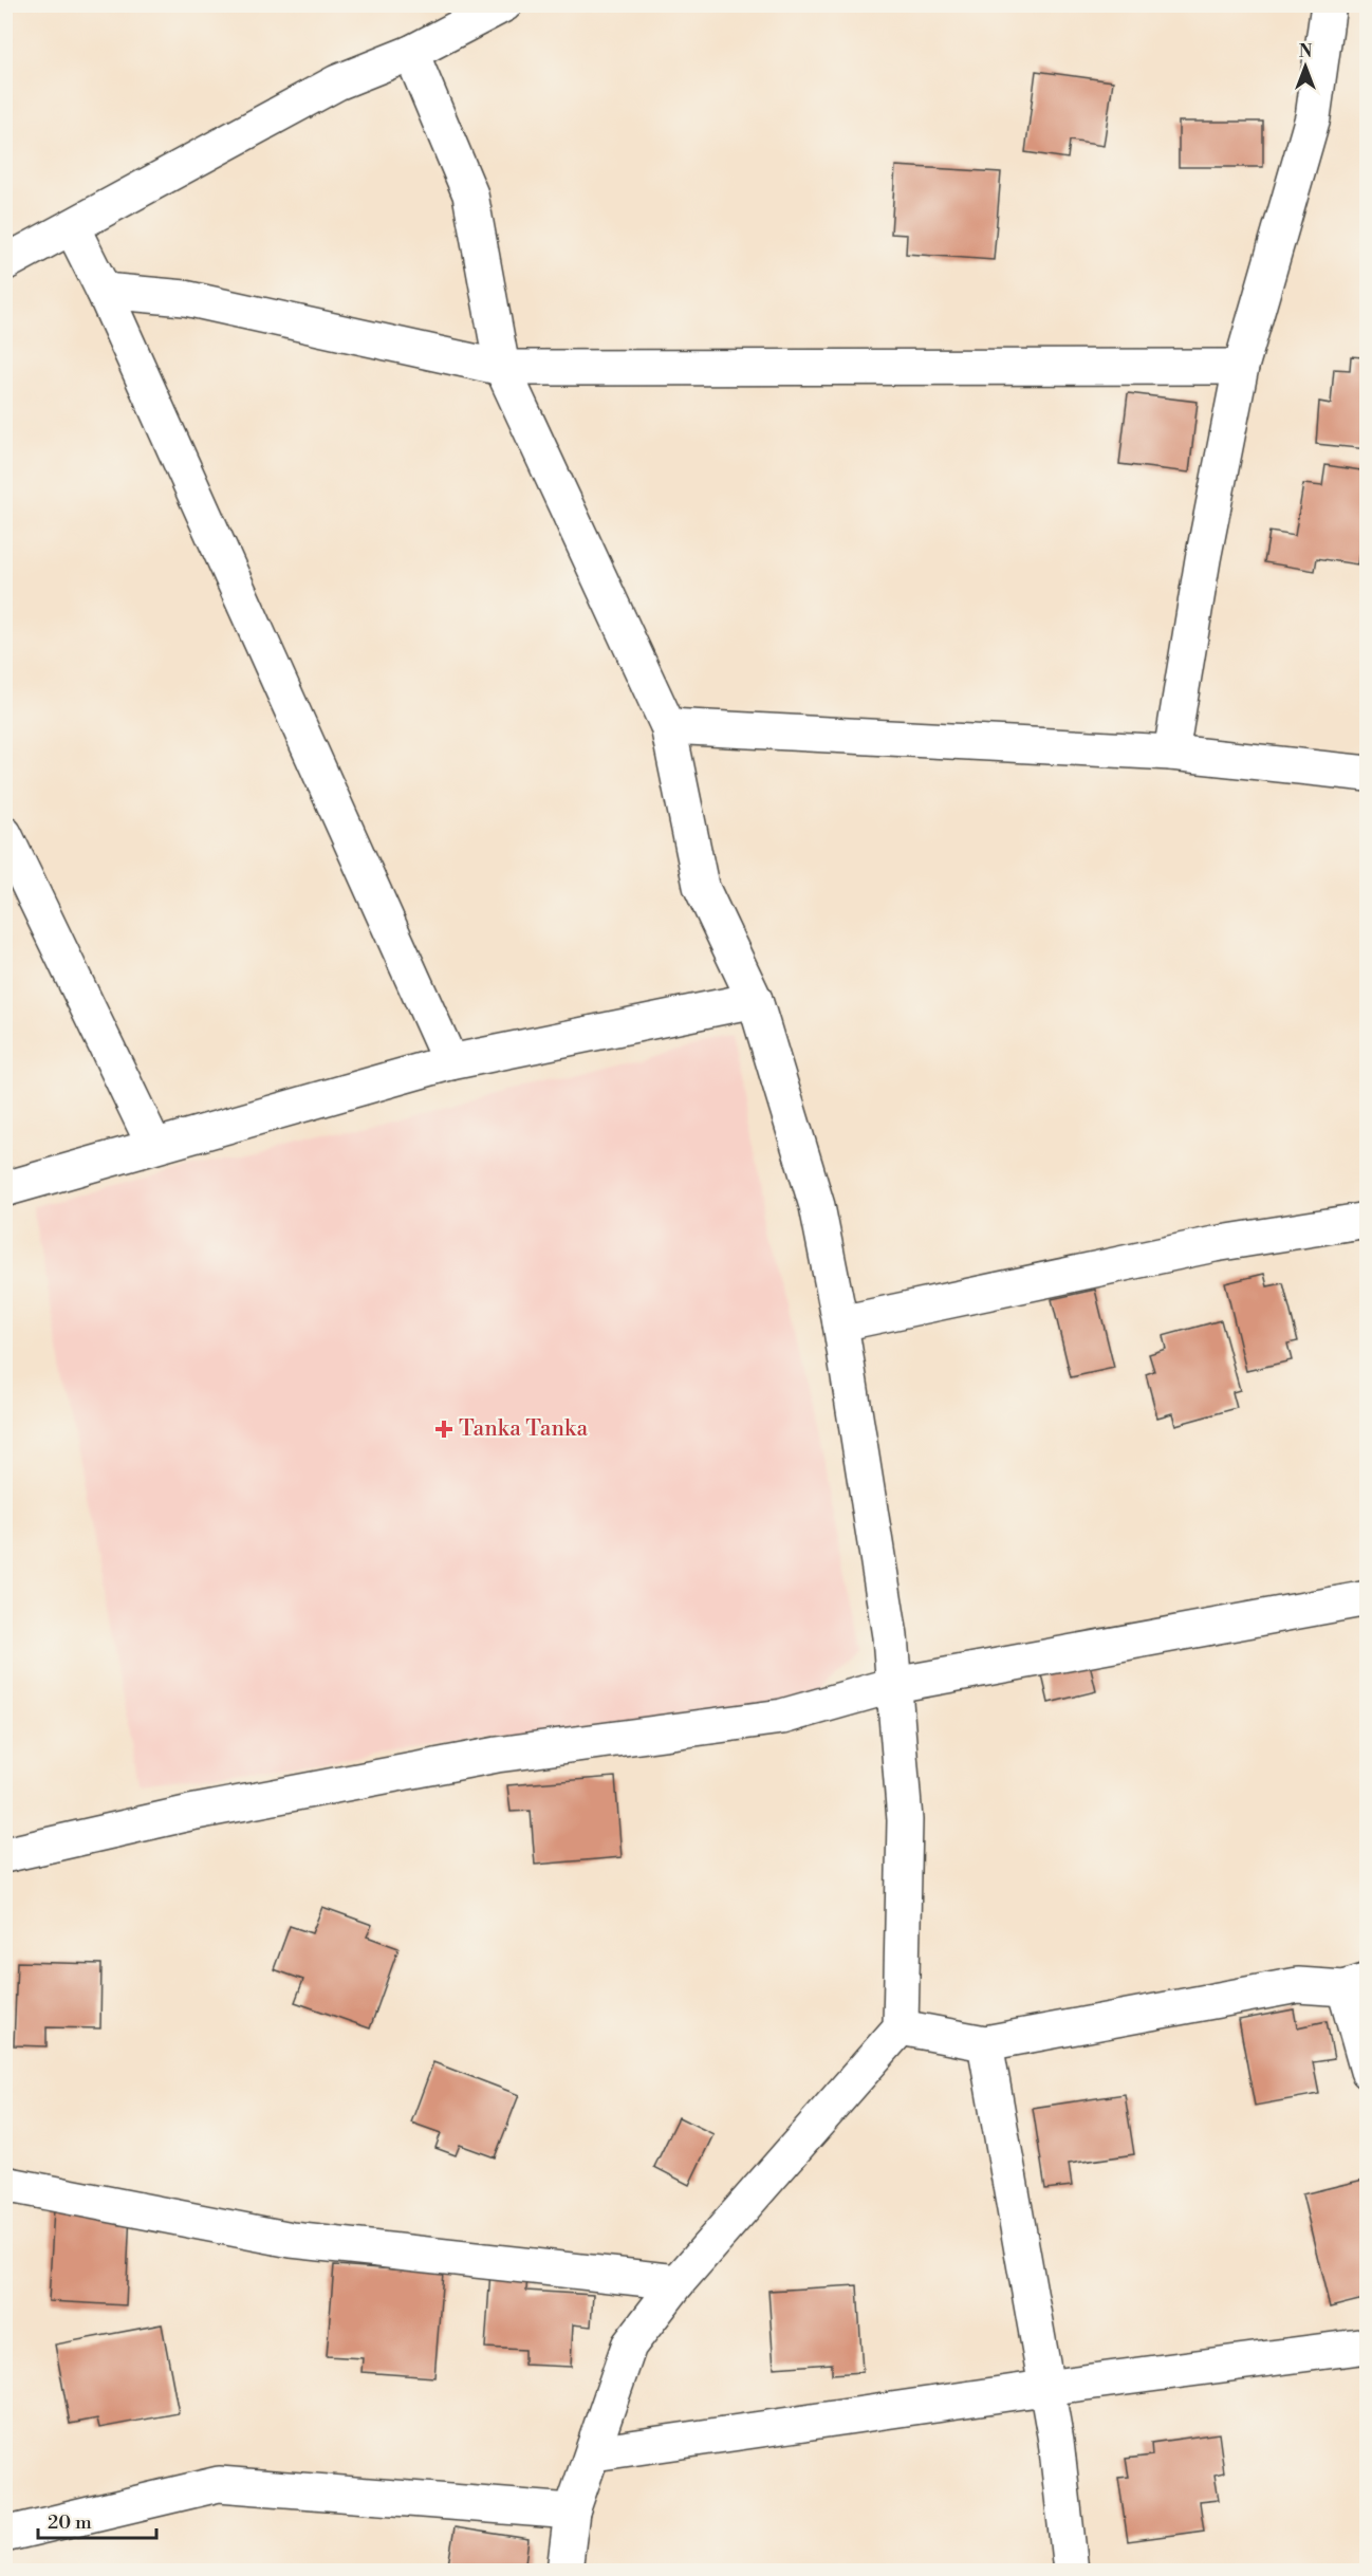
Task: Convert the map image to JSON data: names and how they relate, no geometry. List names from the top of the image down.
{
  "places": {
    "health": ["Tanka Tanka"]
  },
  "scale_bar": "20 m",
  "north": "top"
}
